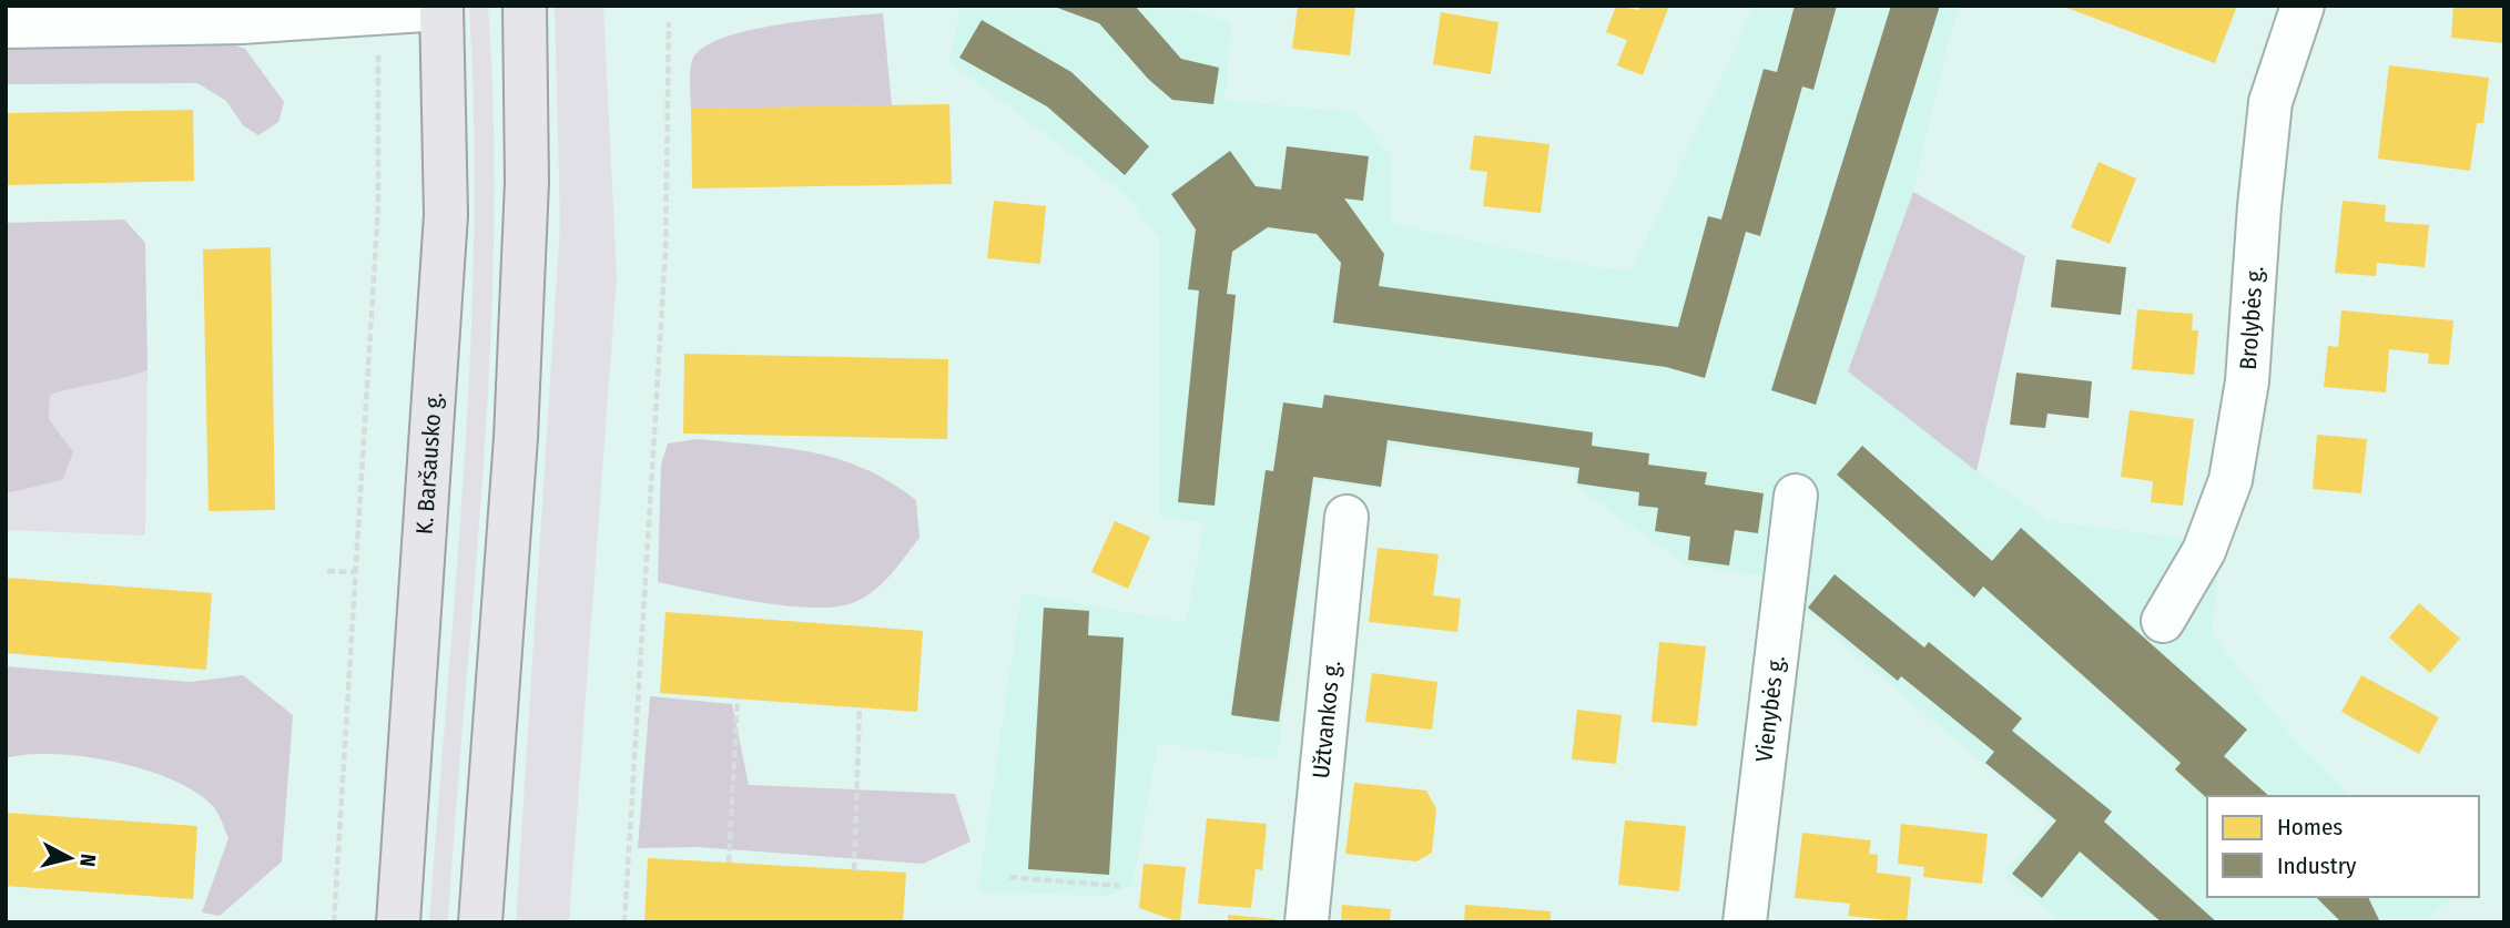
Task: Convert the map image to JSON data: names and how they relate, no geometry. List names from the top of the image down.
{
  "streets": {
    "main road": ["K. Baršausko g."],
    "street": ["Brolybės g.", "Vienybės g.", "Užtvankos g."]
  },
  "legend": ["Homes", "Industry"],
  "north": "right"
}
